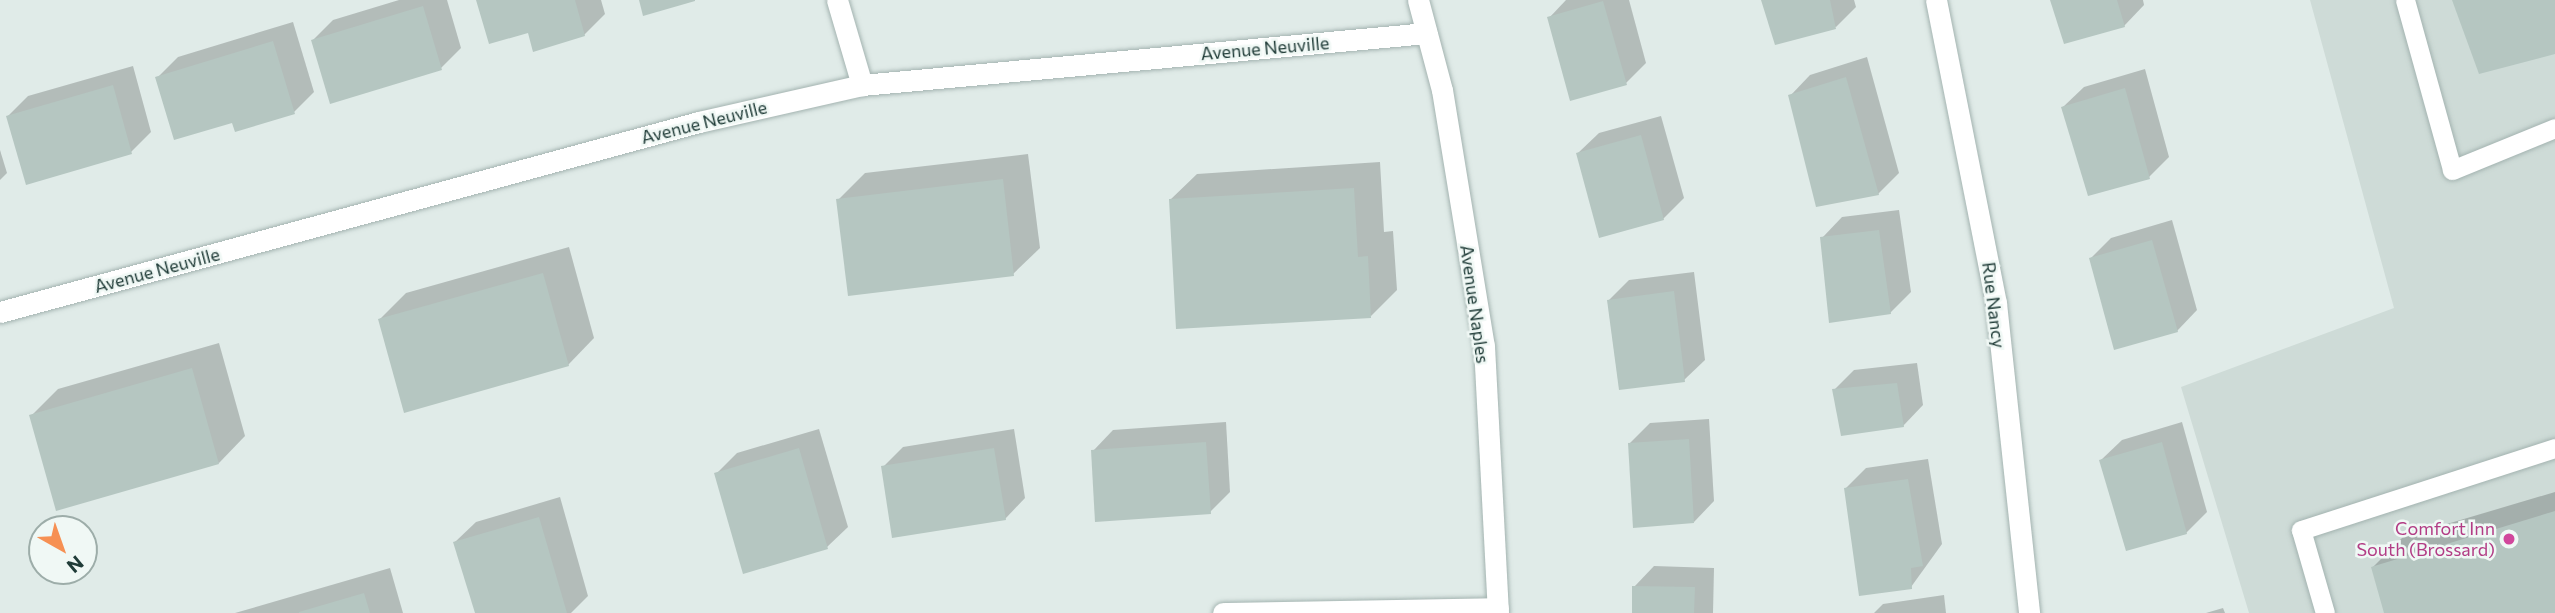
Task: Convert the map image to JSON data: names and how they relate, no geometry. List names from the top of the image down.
{
  "streets": {
    "street": ["Avenue Neuville", "Avenue Naples", "Rue Nancy"]
  },
  "crossings": [
    ["Avenue Neuville", "Avenue Naples"]
  ],
  "places": ["Comfort Inn South (Brossard)"],
  "north": "bottom right"
}
